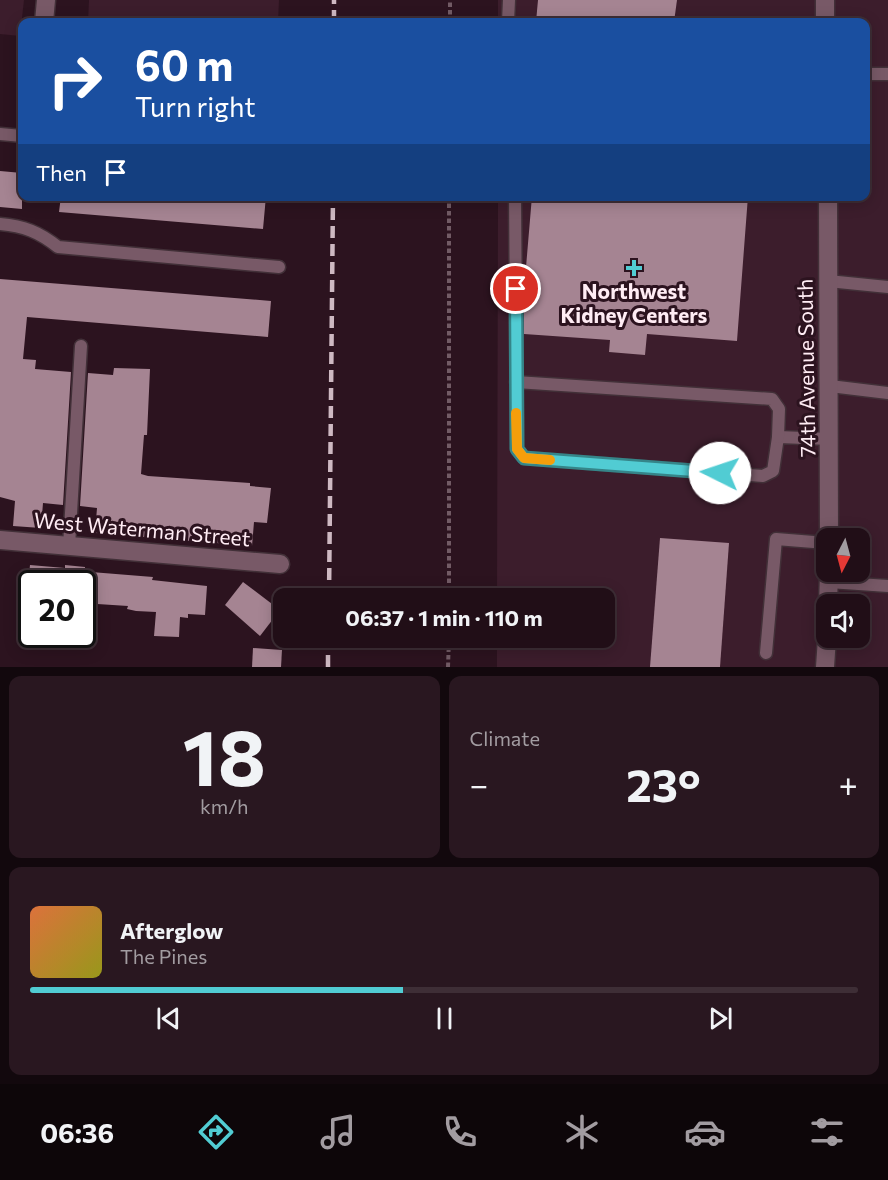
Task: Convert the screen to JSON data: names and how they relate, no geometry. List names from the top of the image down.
{
  "streets": {
    "street": ["74th Avenue South", "West Waterman Street"]
  },
  "places": {
    "health": ["Northwest Kidney Centers"]
  },
  "north": "bottom",
  "page": {
    "turn": ["60 m", "Turn right"],
    "then": "Then",
    "limit": "20",
    "trip": "06:37 · 1 min · 110 m",
    "tile": [
      ["18", "km/h"],
      "Climate"
    ],
    "heat": ["−", "23°", "+"],
    "song": ["Afterglow", "The Pines"],
    "tabs": "06:36"
  }
}
